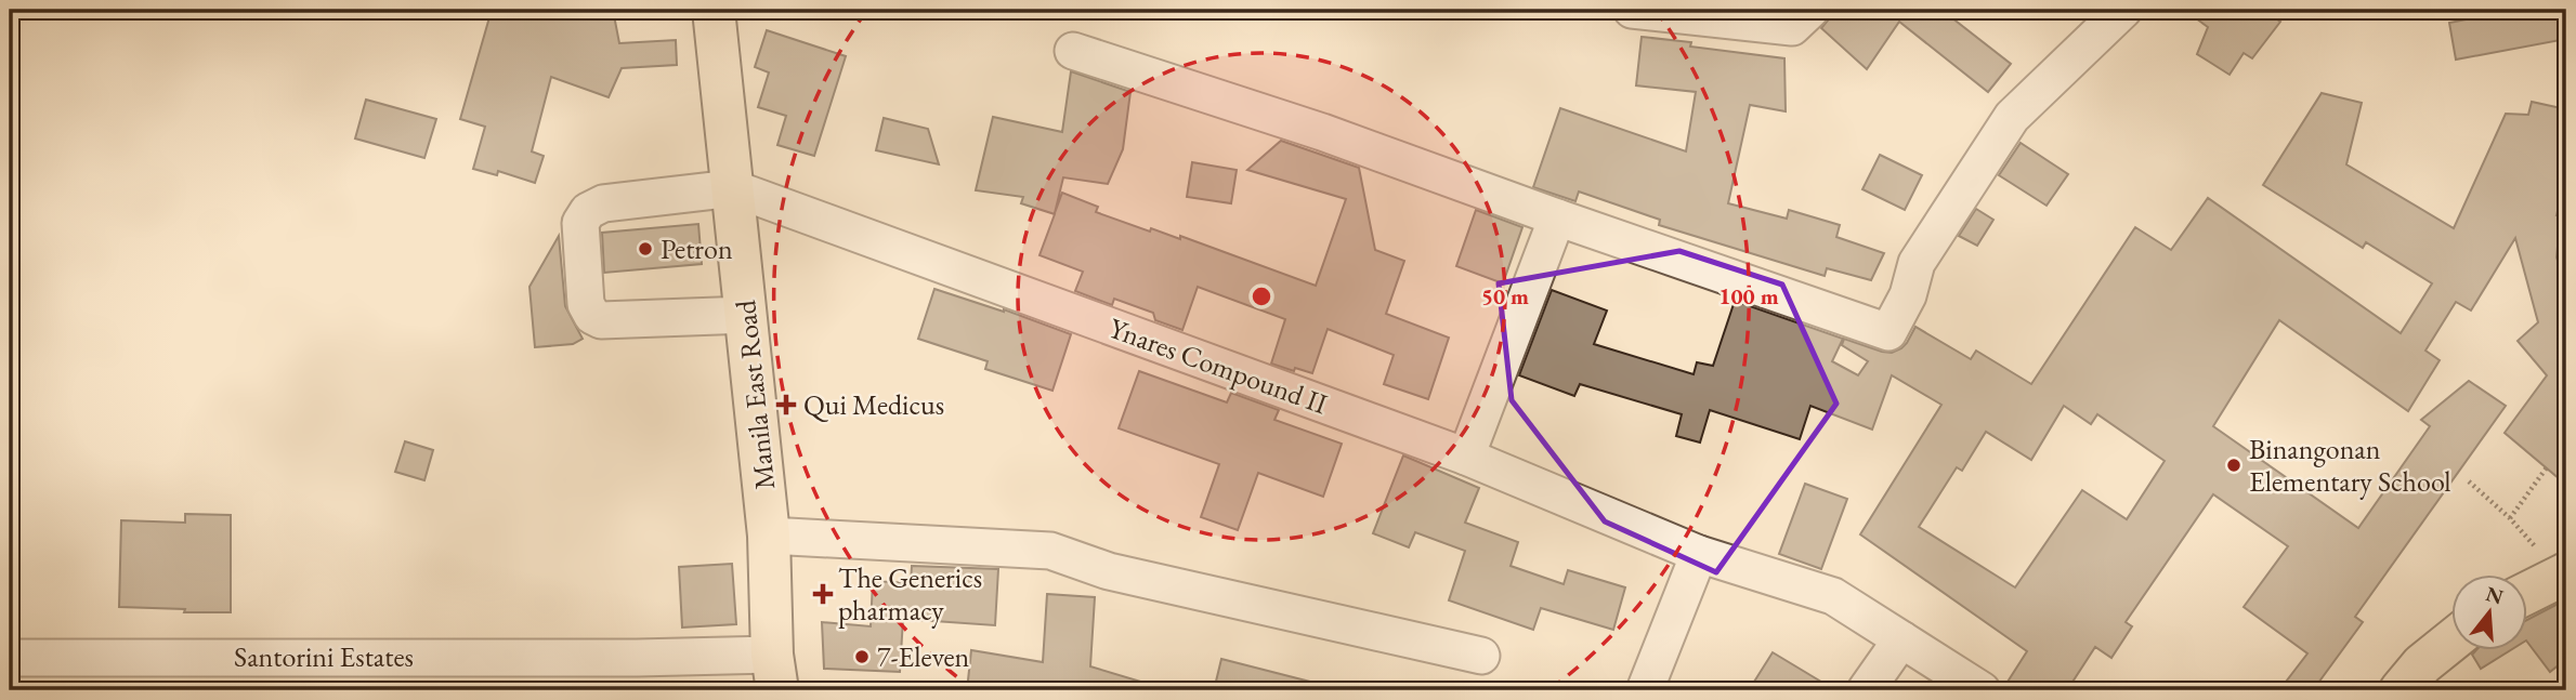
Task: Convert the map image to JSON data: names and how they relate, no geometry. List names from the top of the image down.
{
  "streets": {
    "main road": ["Manila East Road"],
    "street": ["Ynares Compound II", "Santorini Estates"]
  },
  "crossings": [
    ["Ynares Compound II", "Manila East Road"],
    ["Manila East Road", "Santorini Estates"]
  ],
  "places": {
    "other": ["Petron", "Binangonan Elementary School", "7-Eleven"],
    "health": ["Qui Medicus", "The Generics pharmacy"]
  },
  "north": "top",
  "rings": ["50 m", "100 m"]
}
